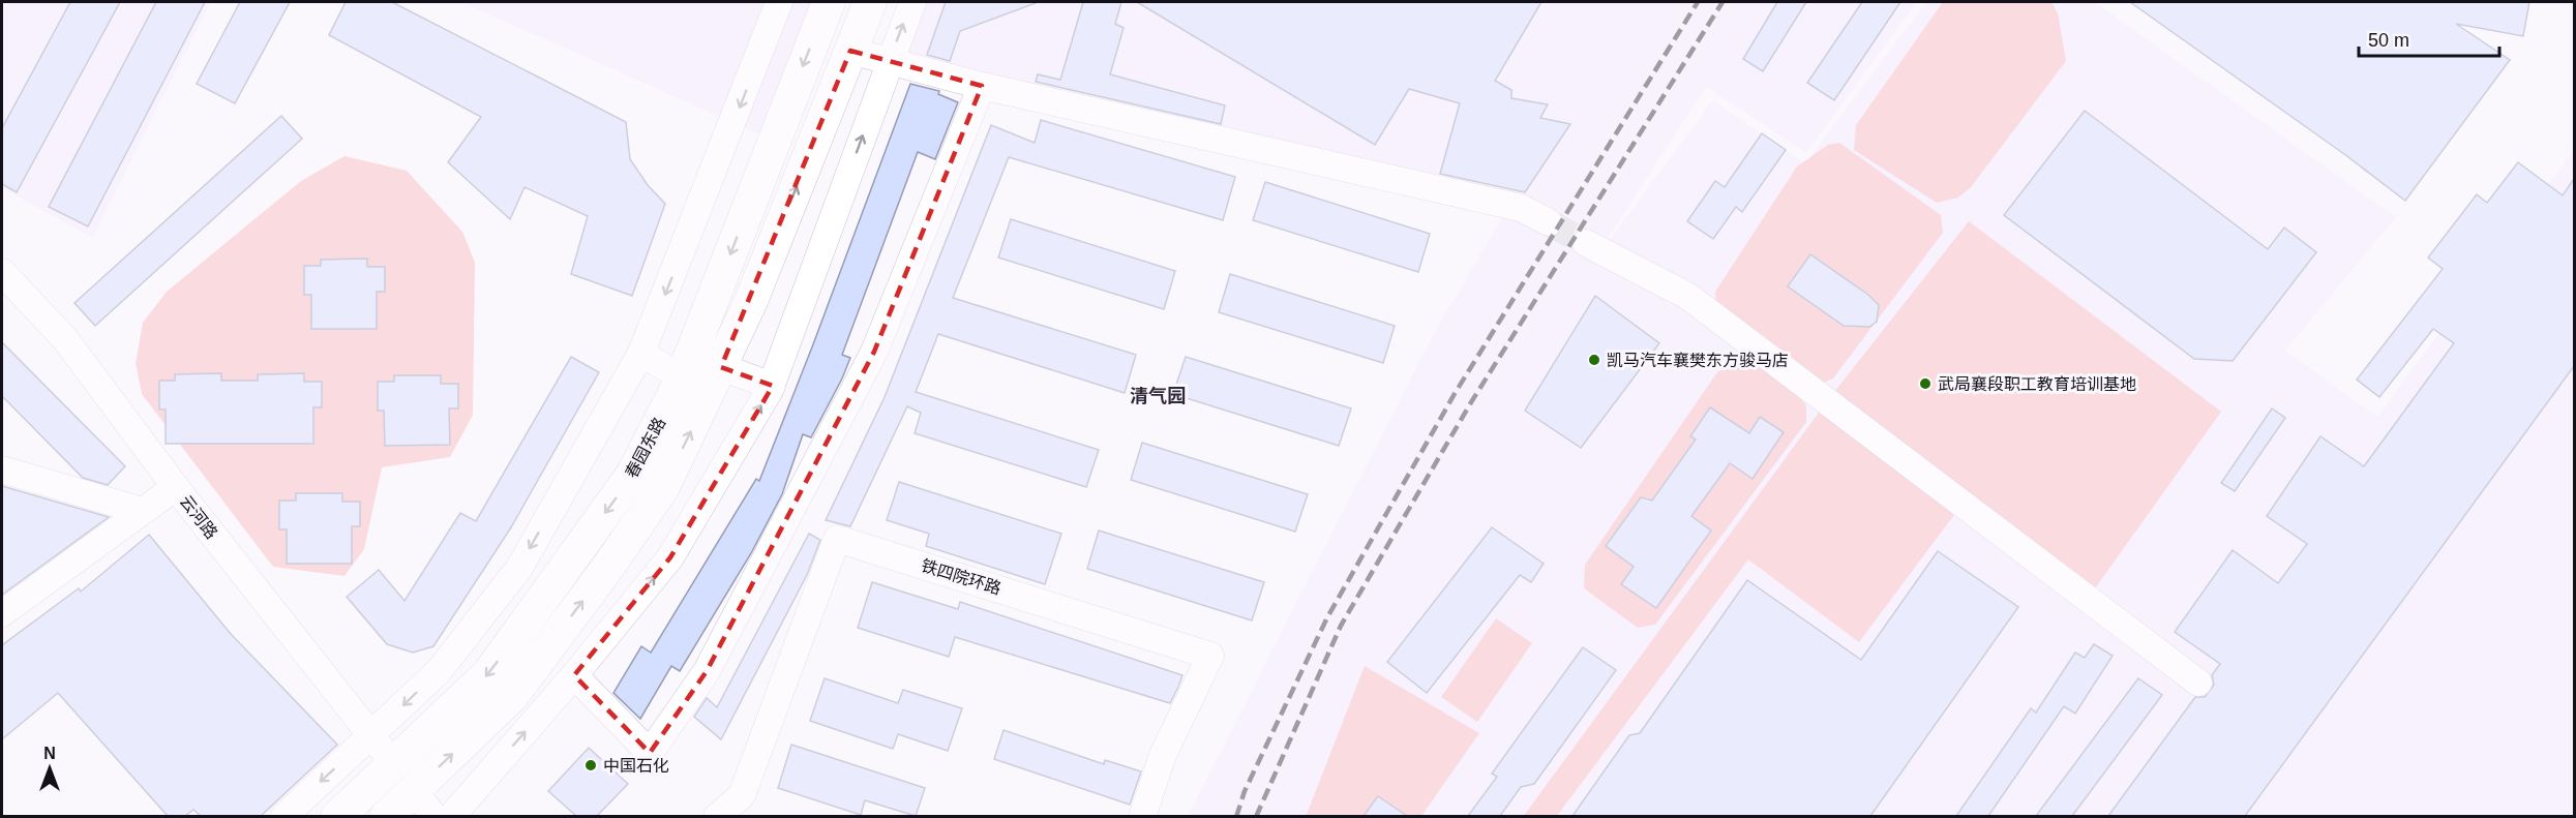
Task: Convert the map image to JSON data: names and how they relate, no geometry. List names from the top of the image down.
{
  "streets": {
    "main road": ["春园东路"],
    "street": ["云河路", "铁四院环路"]
  },
  "crossings": [
    ["春园东路", "云河路"]
  ],
  "districts": ["清气园"],
  "places": ["凯马汽车襄樊东方骏马店", "武局襄段职工教育培训基地", "中国石化"],
  "scale_bar": "50 m",
  "north": "top"
}
